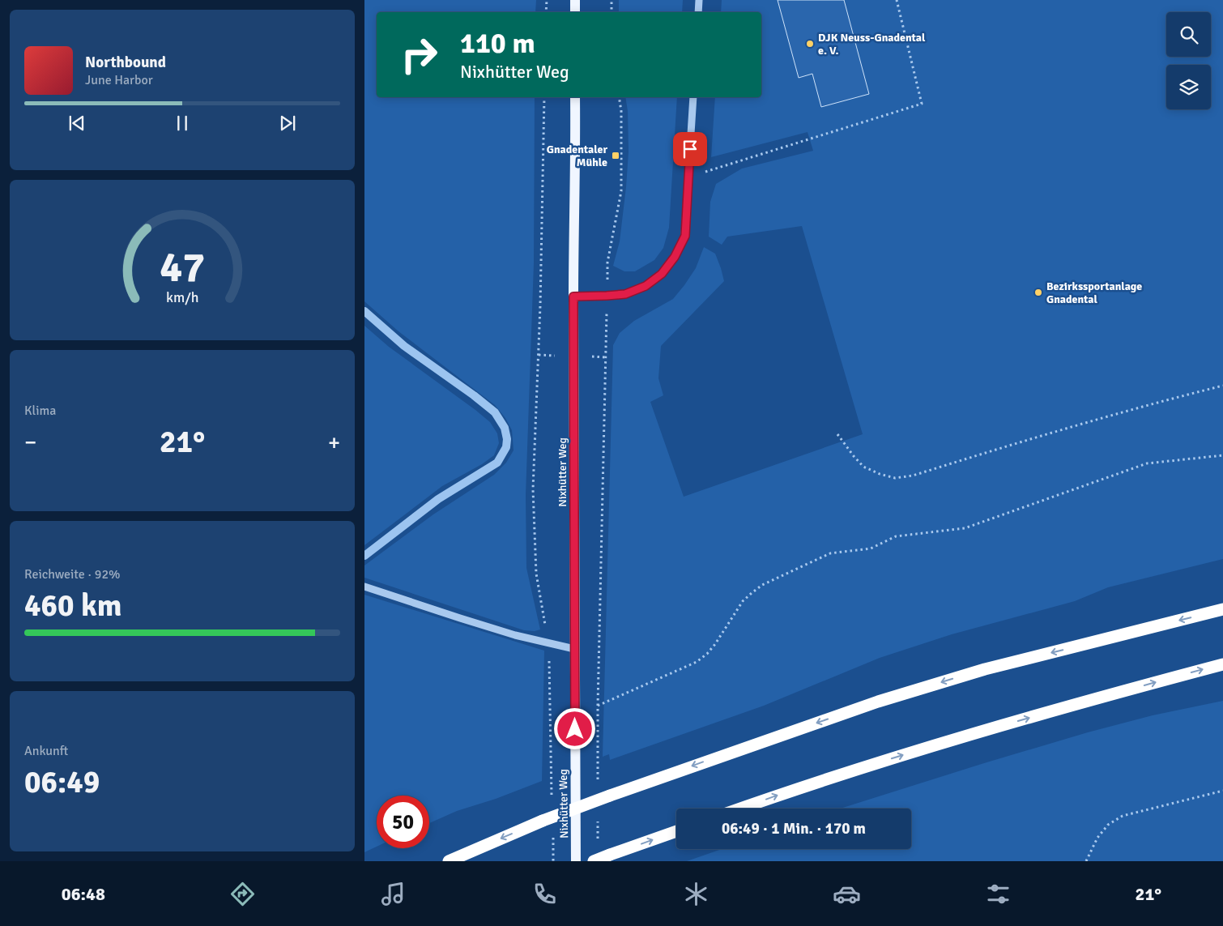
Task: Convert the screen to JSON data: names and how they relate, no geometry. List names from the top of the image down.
{
  "streets": {
    "main road": ["Nixhütter Weg"]
  },
  "places": {
    "other": ["DJK Neuss-Gnadental e. V.", "Bezirkssportanlage Gnadental"],
    "transit": ["Gnadentaler Mühle"]
  },
  "page": {
    "turn": ["110 m", "Nixhütter Weg"],
    "song": ["Northbound", "June Harbor"],
    "tile": [
      "Klima",
      ["Reichweite · 92%", "460 km"],
      ["Ankunft", "06:49"]
    ],
    "heat": ["−", "21°", "+"],
    "limit": "50",
    "trip": "06:49 · 1 Min. · 170 m",
    "tabs": ["06:48", "21°"],
    "gauge": ["47", "km/h"]
  }
}
